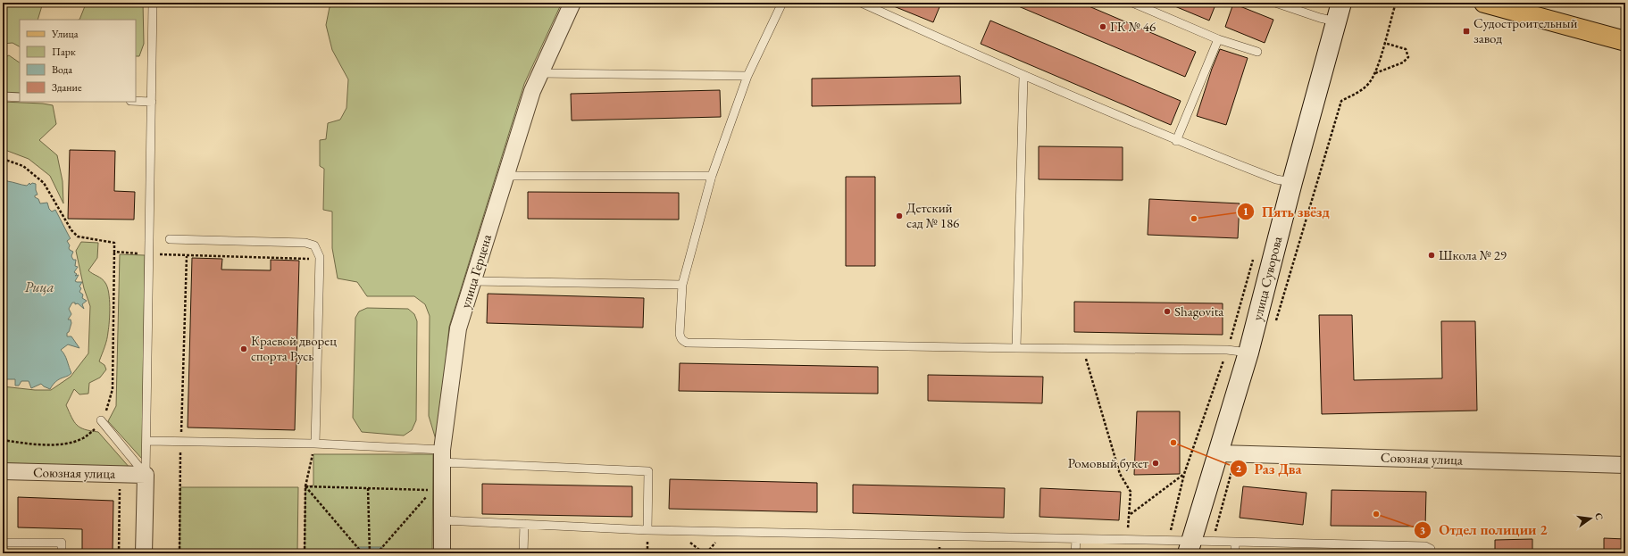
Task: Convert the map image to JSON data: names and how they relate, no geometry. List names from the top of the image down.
{
  "streets": {
    "main road": ["улица Суворова"],
    "street": ["улица Герцена", "Союзная улица"]
  },
  "crossings": [
    ["улица Суворова", "Союзная улица"]
  ],
  "water": ["Рица"],
  "places": {
    "other": [
      "ГК № 46",
      "Детский сад № 186",
      "Пять звёзд",
      "Школа № 29",
      "Shagovita",
      "Краевой дворец спорта Русь",
      "Раз Два",
      "Ромовый букет",
      "Отдел полиции 2"
    ],
    "transit": ["Судостроительный завод"]
  },
  "legend": [
    "Улица",
    "Парк",
    "Вода",
    "Здание"
  ],
  "north": "right"
}
